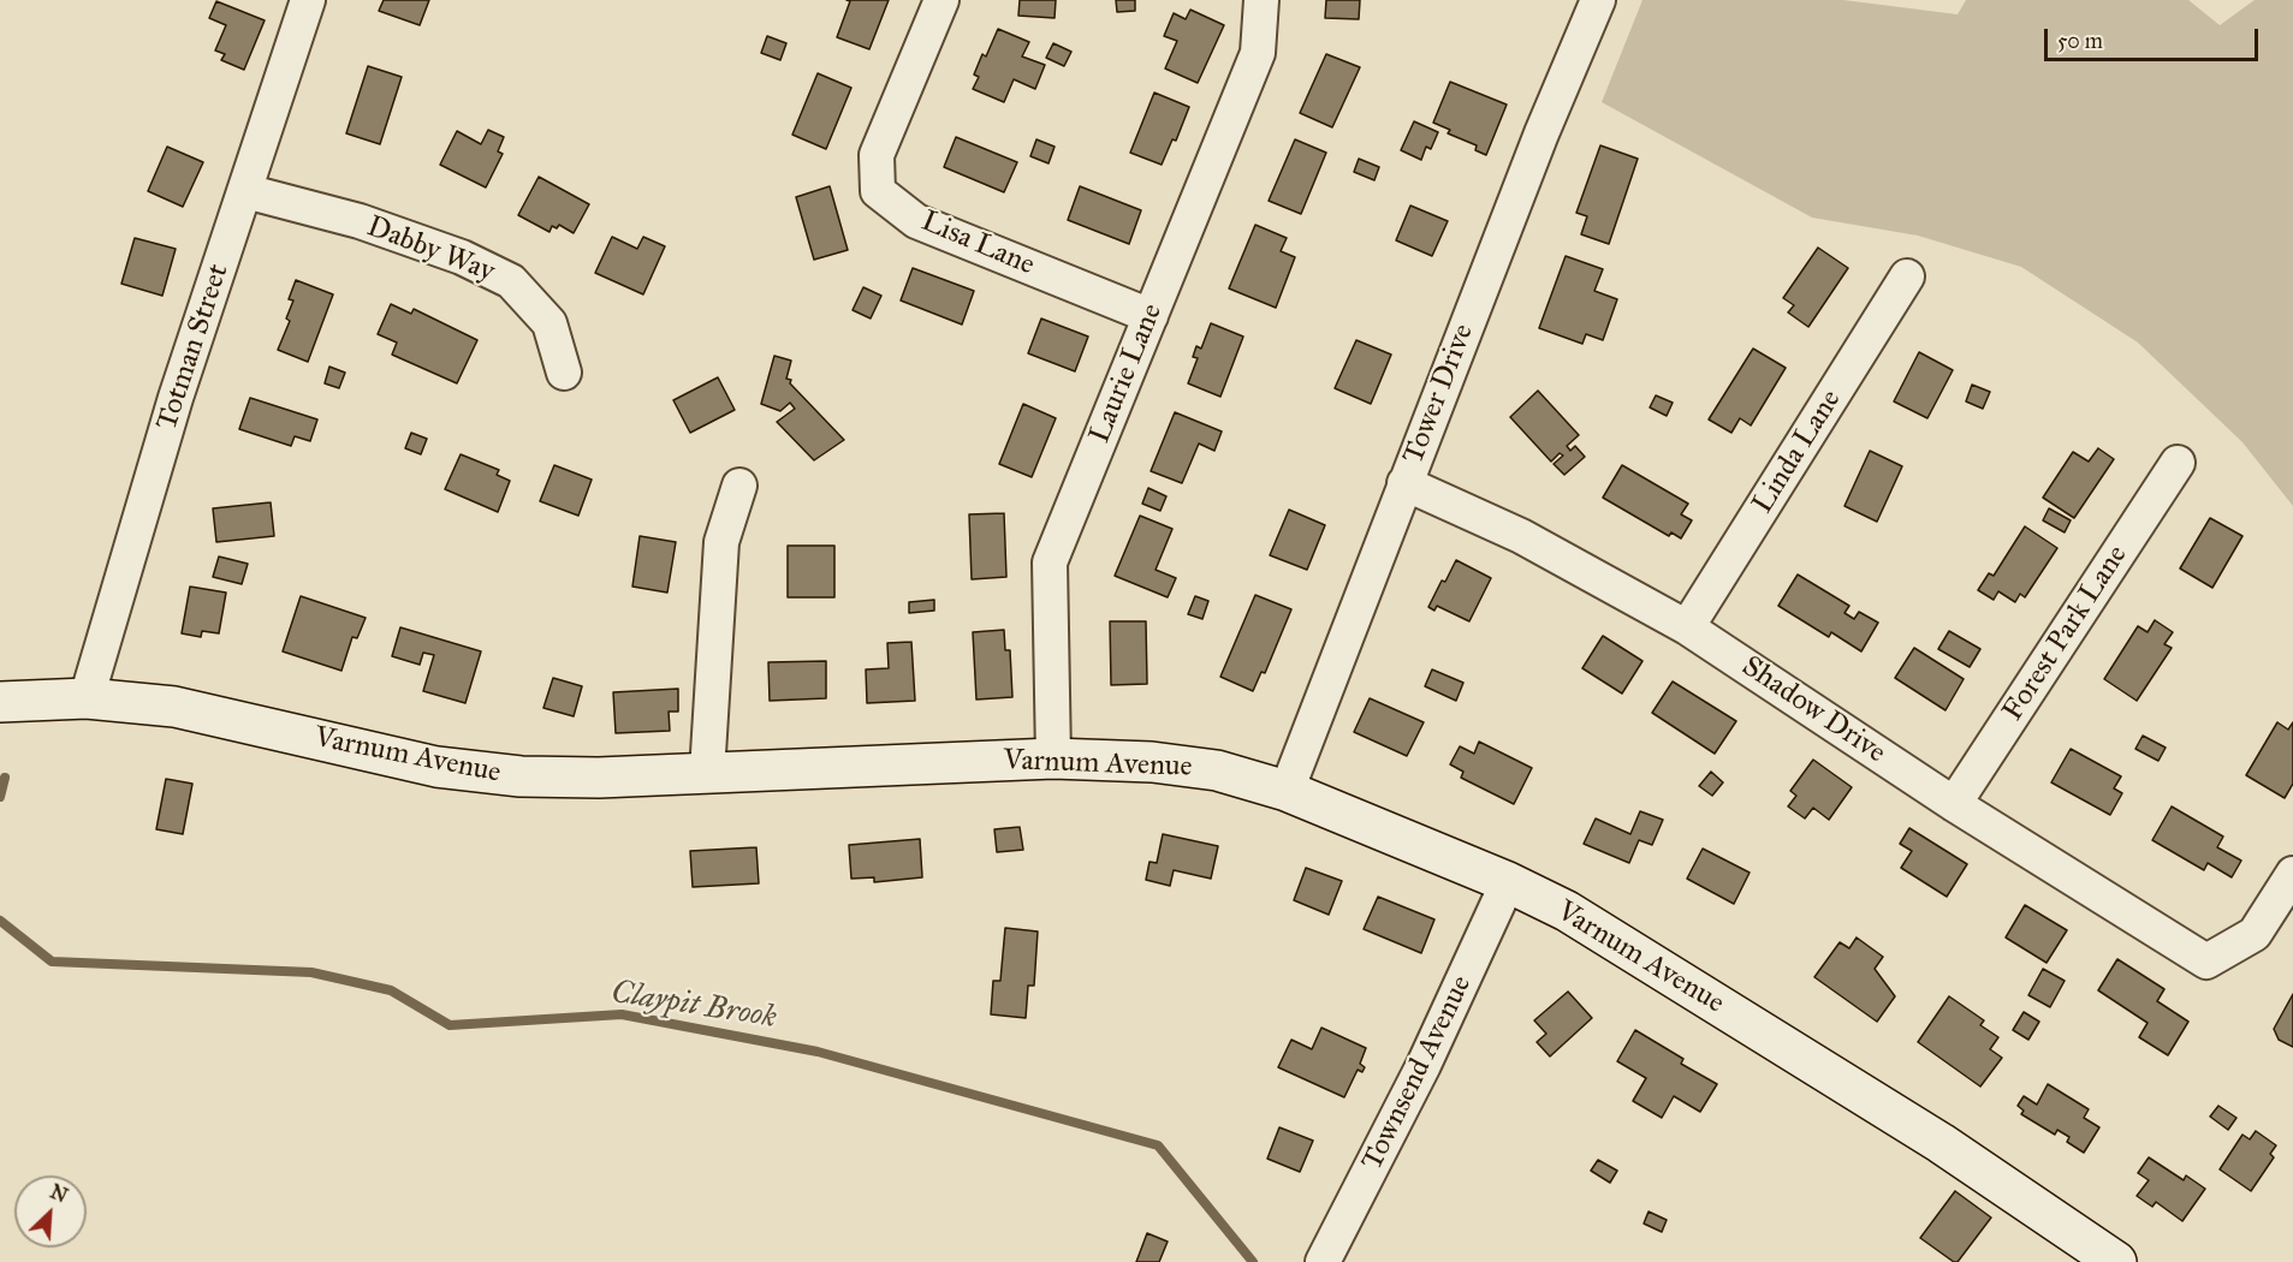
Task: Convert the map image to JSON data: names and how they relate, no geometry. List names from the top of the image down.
{
  "streets": {
    "main road": ["Varnum Avenue"],
    "street": [
      "Lisa Lane",
      "Dabby Way",
      "Totman Street",
      "Laurie Lane",
      "Tower Drive",
      "Linda Lane",
      "Forest Park Lane",
      "Shadow Drive",
      "Townsend Avenue"
    ]
  },
  "crossings": [
    ["Lisa Lane", "Laurie Lane"],
    ["Dabby Way", "Totman Street"],
    ["Totman Street", "Varnum Avenue"],
    ["Laurie Lane", "Varnum Avenue"],
    ["Tower Drive", "Shadow Drive"],
    ["Tower Drive", "Varnum Avenue"],
    ["Linda Lane", "Shadow Drive"],
    ["Forest Park Lane", "Shadow Drive"],
    ["Varnum Avenue", "Townsend Avenue"]
  ],
  "water": ["Claypit Brook"],
  "scale_bar": "50 m",
  "north": "top right"
}
